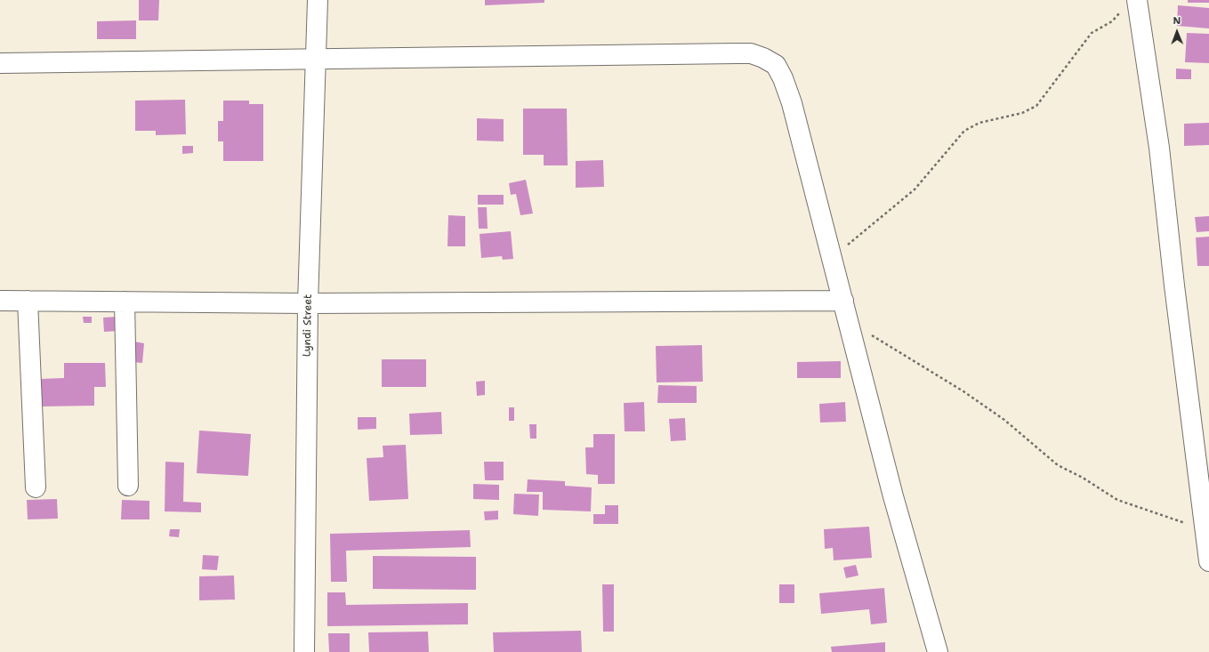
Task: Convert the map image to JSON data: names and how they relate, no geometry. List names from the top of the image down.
{
  "streets": {
    "street": ["Lyndi Street"]
  },
  "north": "top"
}
